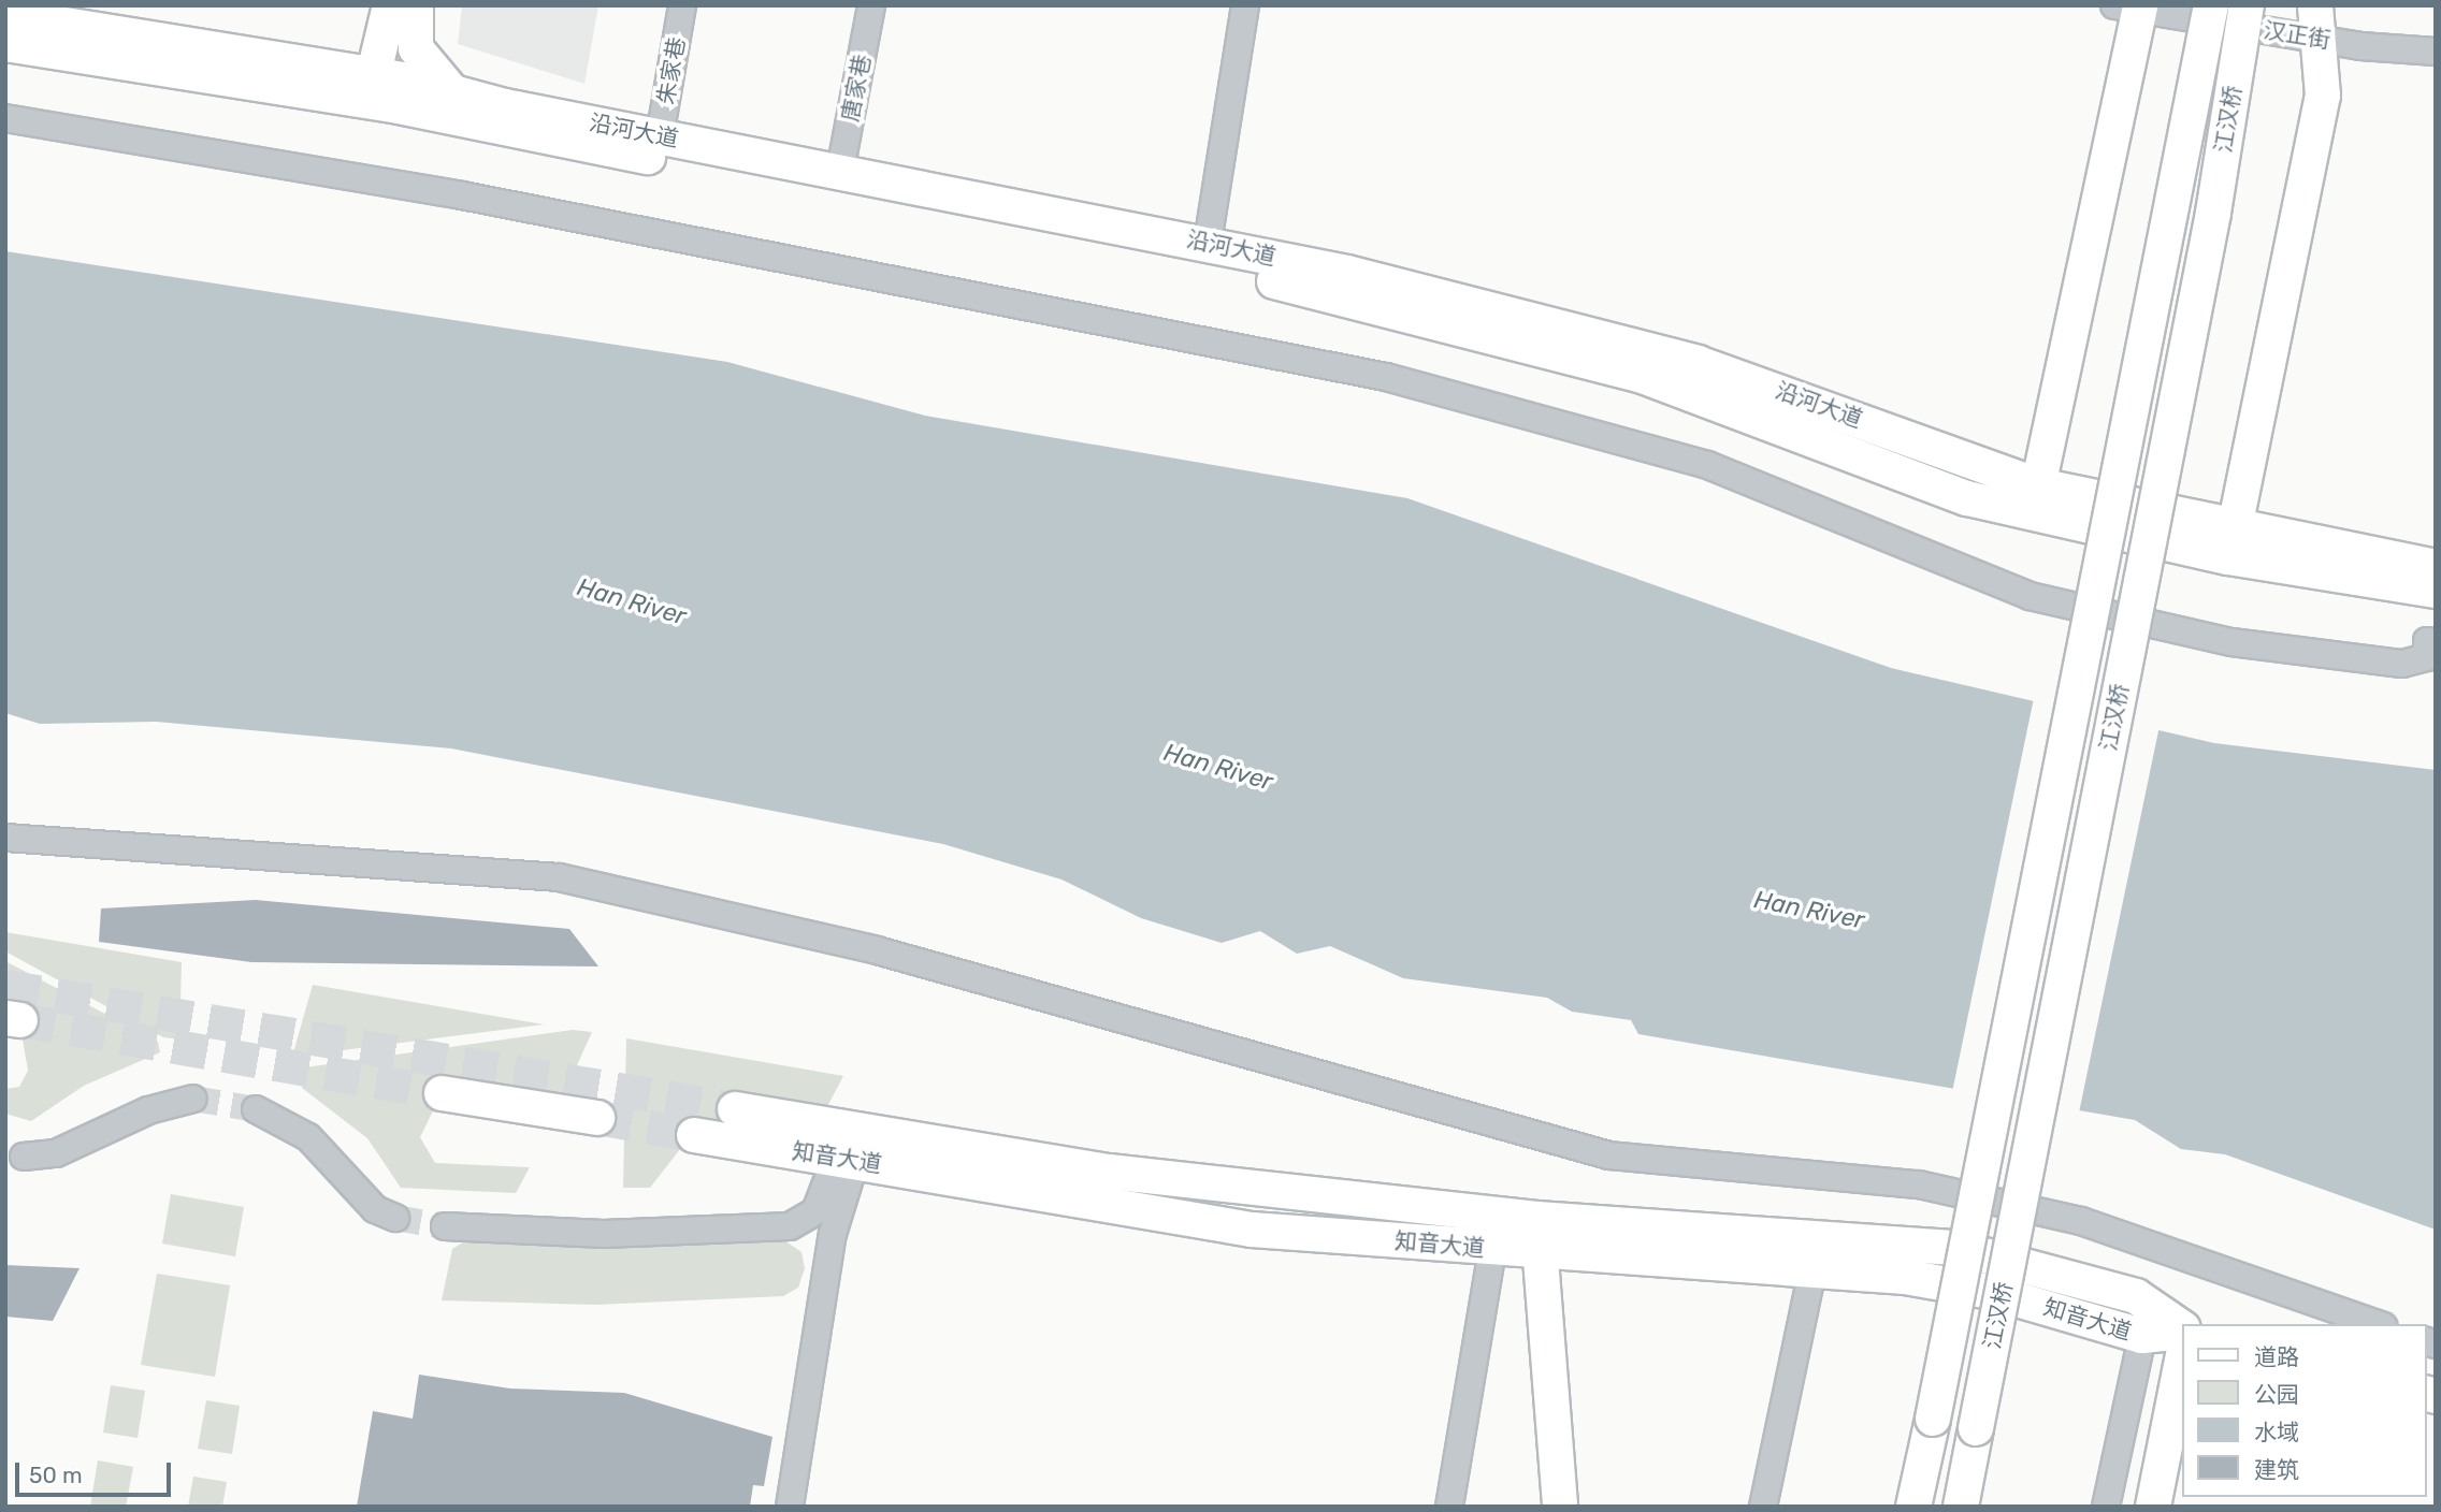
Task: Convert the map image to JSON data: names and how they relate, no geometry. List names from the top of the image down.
{
  "streets": {
    "main road": ["江汉桥", "沿河大道", "知音大道"],
    "street": ["汉正街", "朱家巷", "唐家巷"]
  },
  "crossings": [
    ["朱家巷", "沿河大道"],
    ["唐家巷", "沿河大道"]
  ],
  "water": ["Han River"],
  "legend": [
    "道路",
    "公园",
    "水域",
    "建筑"
  ],
  "scale_bar": "50 m"
}
